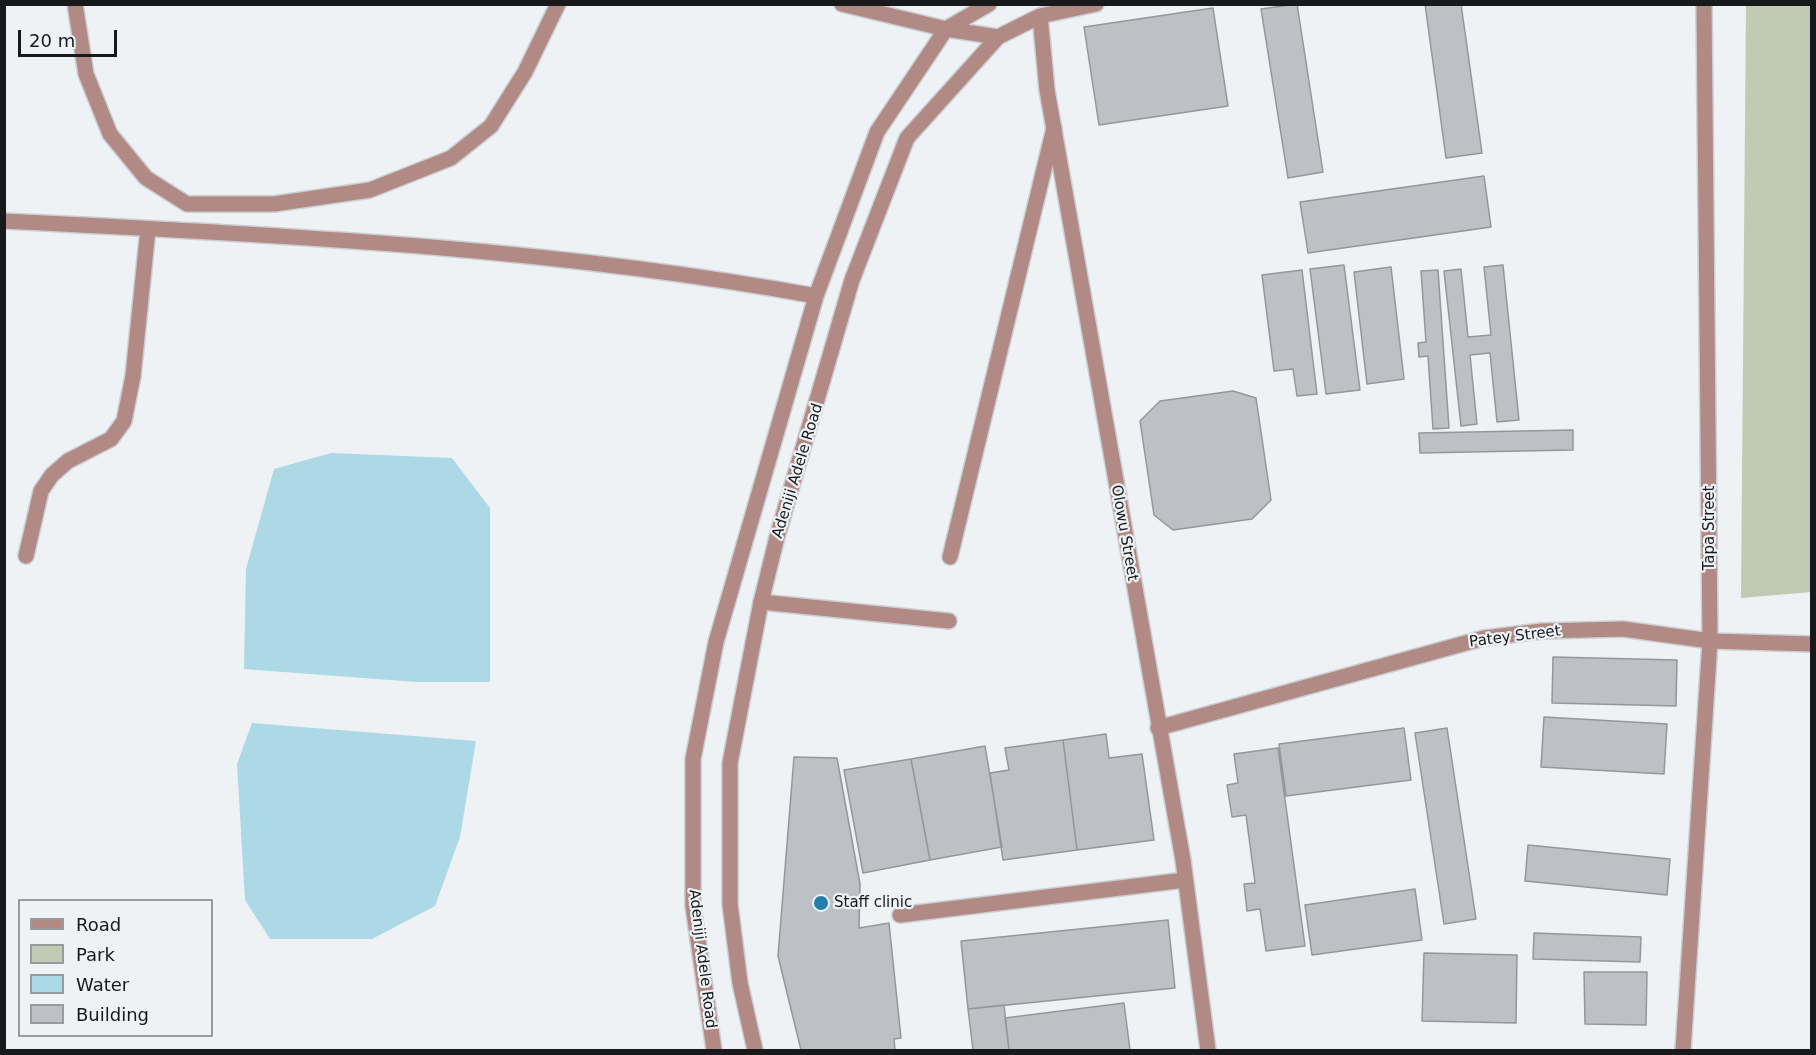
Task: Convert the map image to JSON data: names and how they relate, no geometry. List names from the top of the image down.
{
  "streets": {
    "street": [
      "Adeniji Adele Road",
      "Tapa Street",
      "Olowu Street",
      "Patey Street"
    ]
  },
  "crossings": [
    ["Adeniji Adele Road", "Olowu Street"],
    ["Tapa Street", "Patey Street"],
    ["Olowu Street", "Patey Street"]
  ],
  "places": ["Staff clinic"],
  "legend": [
    "Road",
    "Park",
    "Water",
    "Building"
  ],
  "scale_bar": "20 m"
}
